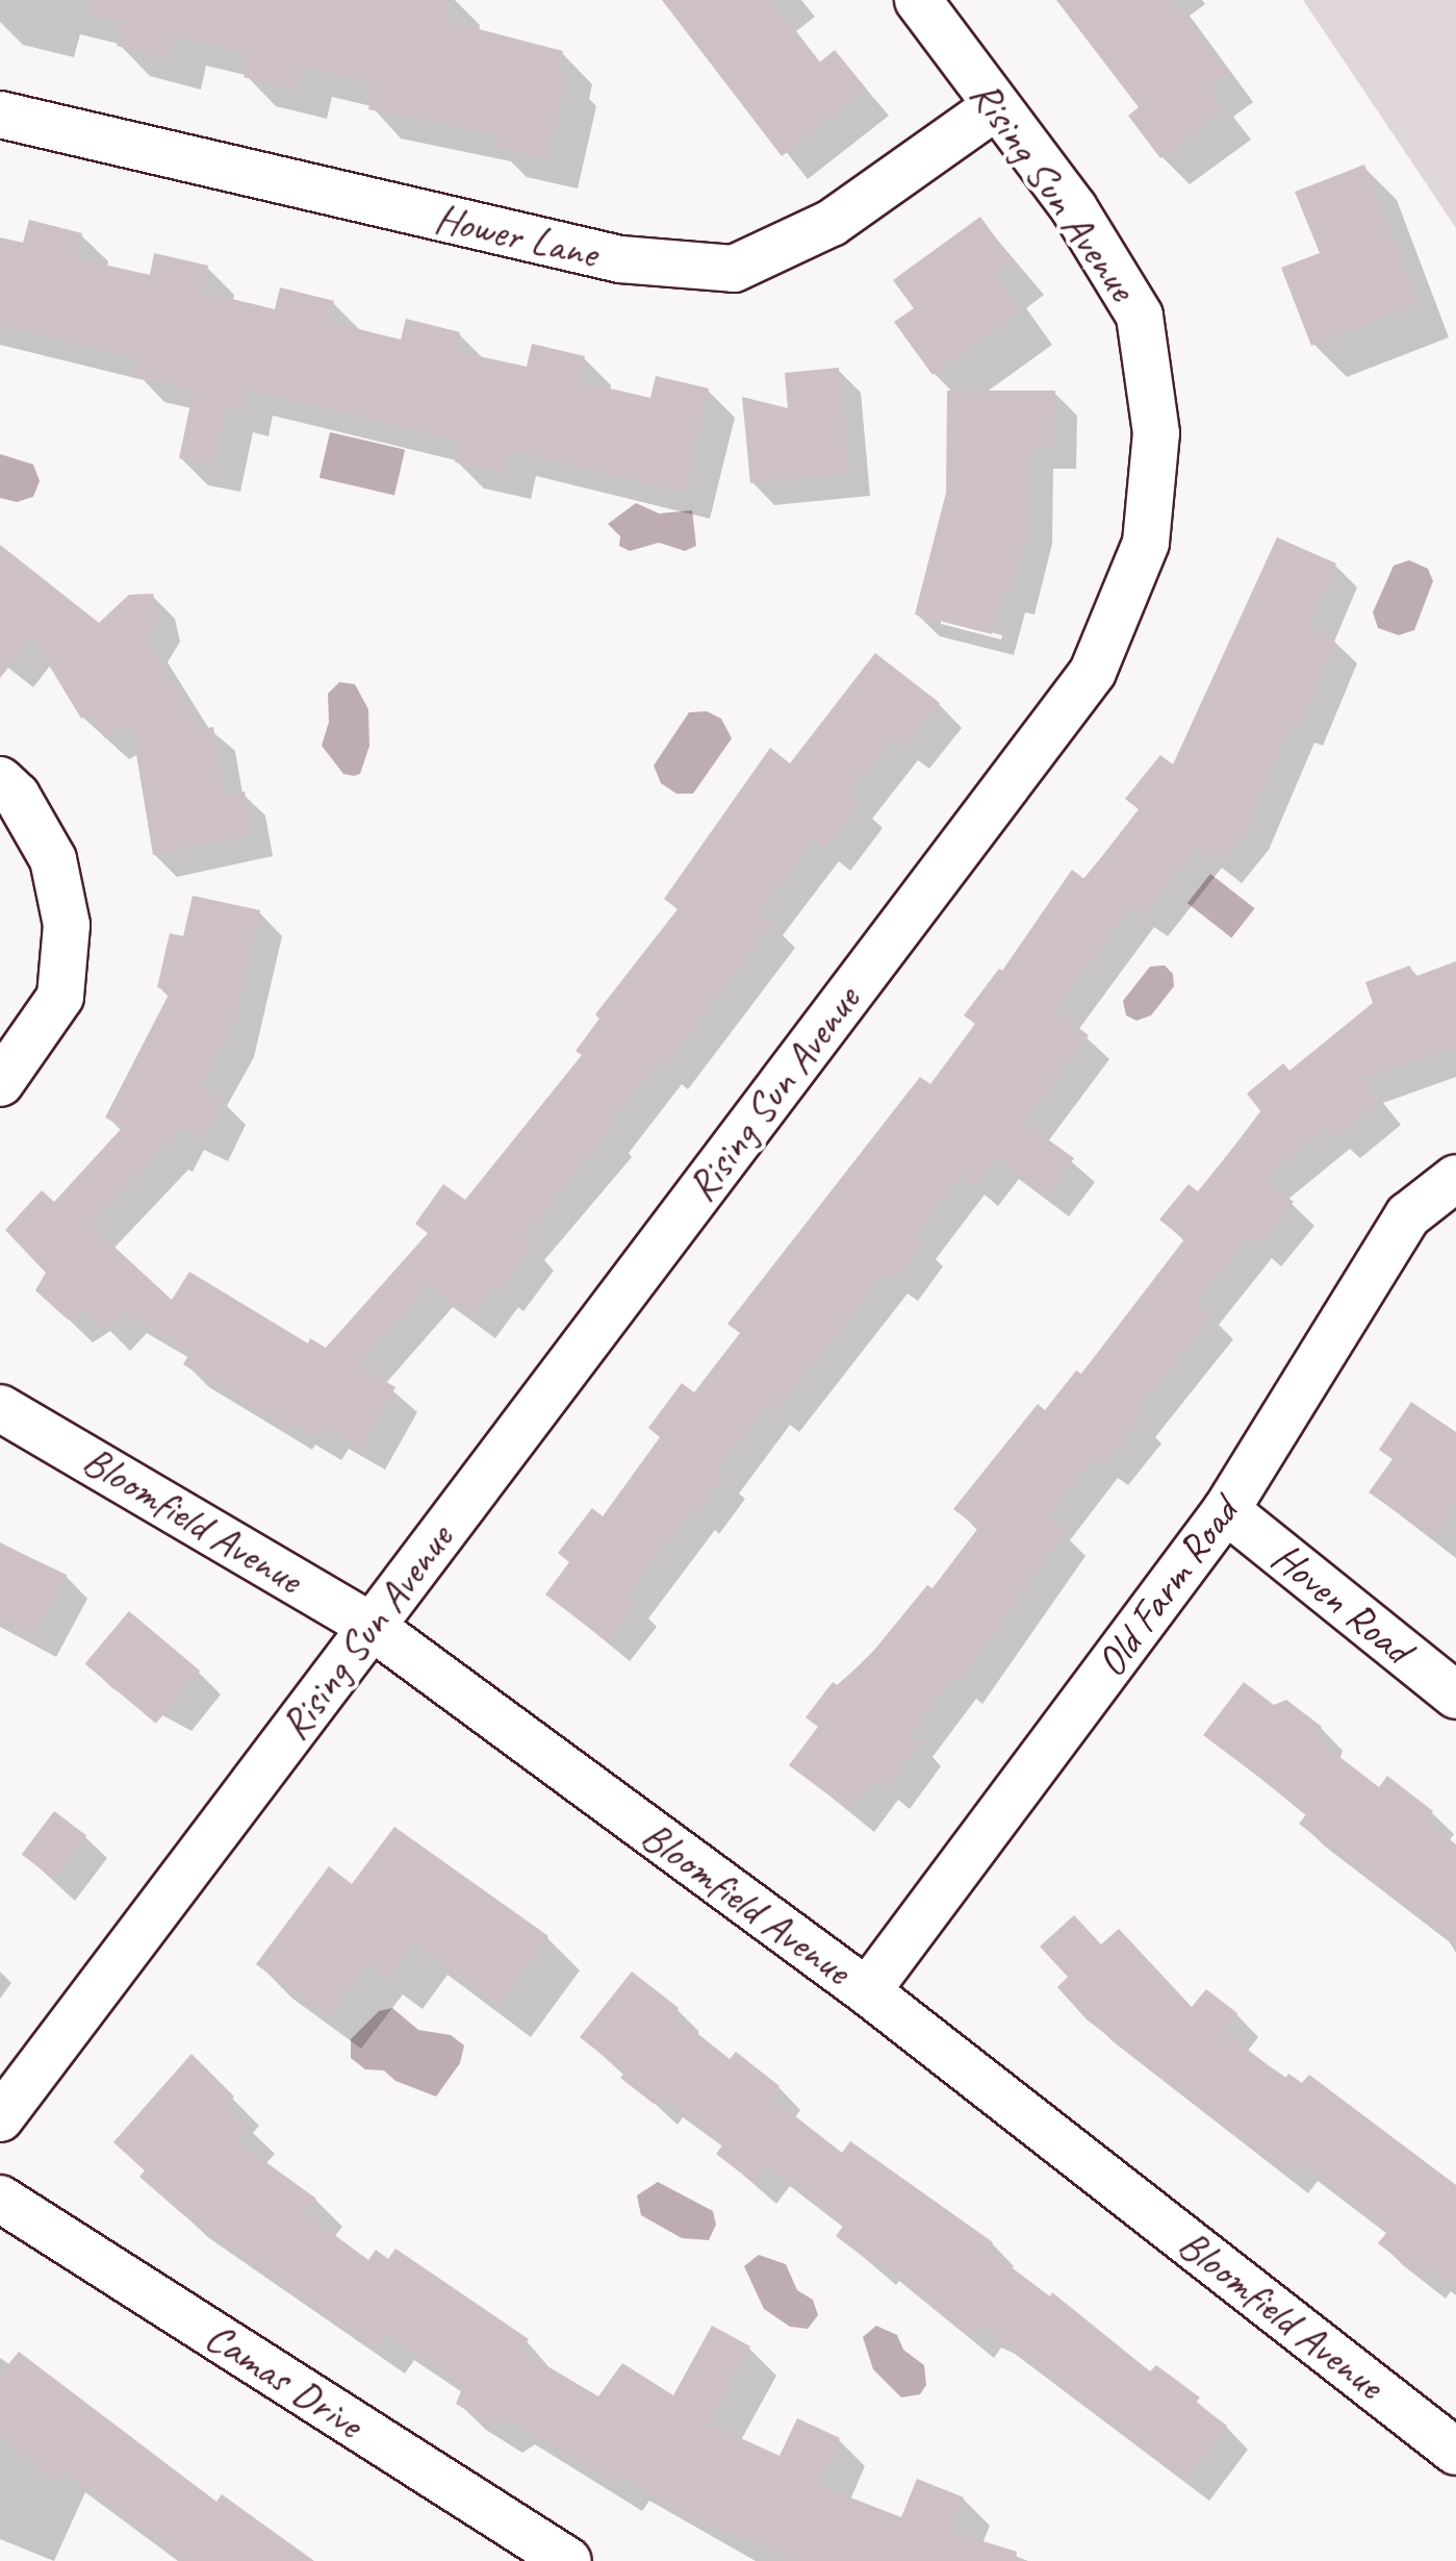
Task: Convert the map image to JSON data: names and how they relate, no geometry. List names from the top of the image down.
{
  "streets": {
    "street": [
      "Rising Sun Avenue",
      "Hower Lane",
      "Bloomfield Avenue",
      "Old Farm Road",
      "Hoven Road",
      "Camas Drive"
    ]
  },
  "crossings": [
    ["Rising Sun Avenue", "Hower Lane"],
    ["Rising Sun Avenue", "Bloomfield Avenue"],
    ["Bloomfield Avenue", "Old Farm Road"],
    ["Old Farm Road", "Hoven Road"]
  ]
}
